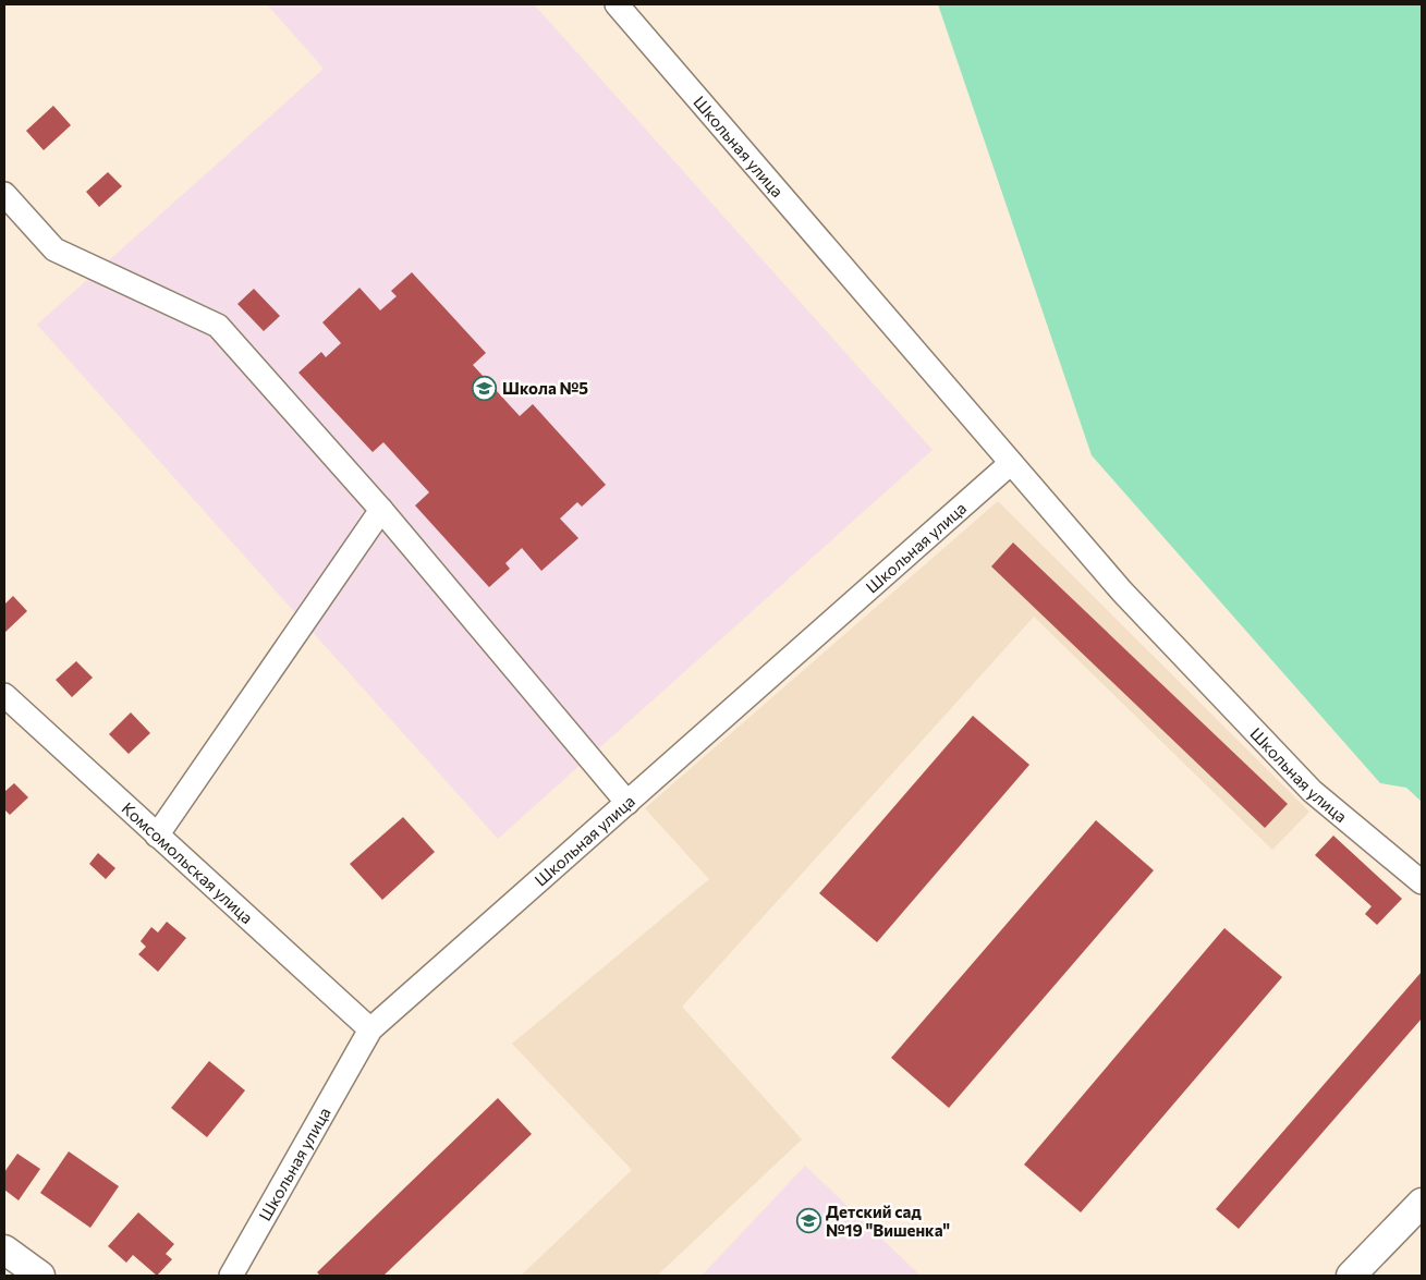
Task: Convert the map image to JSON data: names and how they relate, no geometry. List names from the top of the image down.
{
  "streets": {
    "street": ["Школьная улица", "Комсомольская улица"]
  },
  "crossings": [
    ["Школьная улица", "Комсомольская улица"]
  ],
  "places": {
    "school or university": ["Школа №5", "Детский сад №19 \"Вишенка\""]
  }
}
